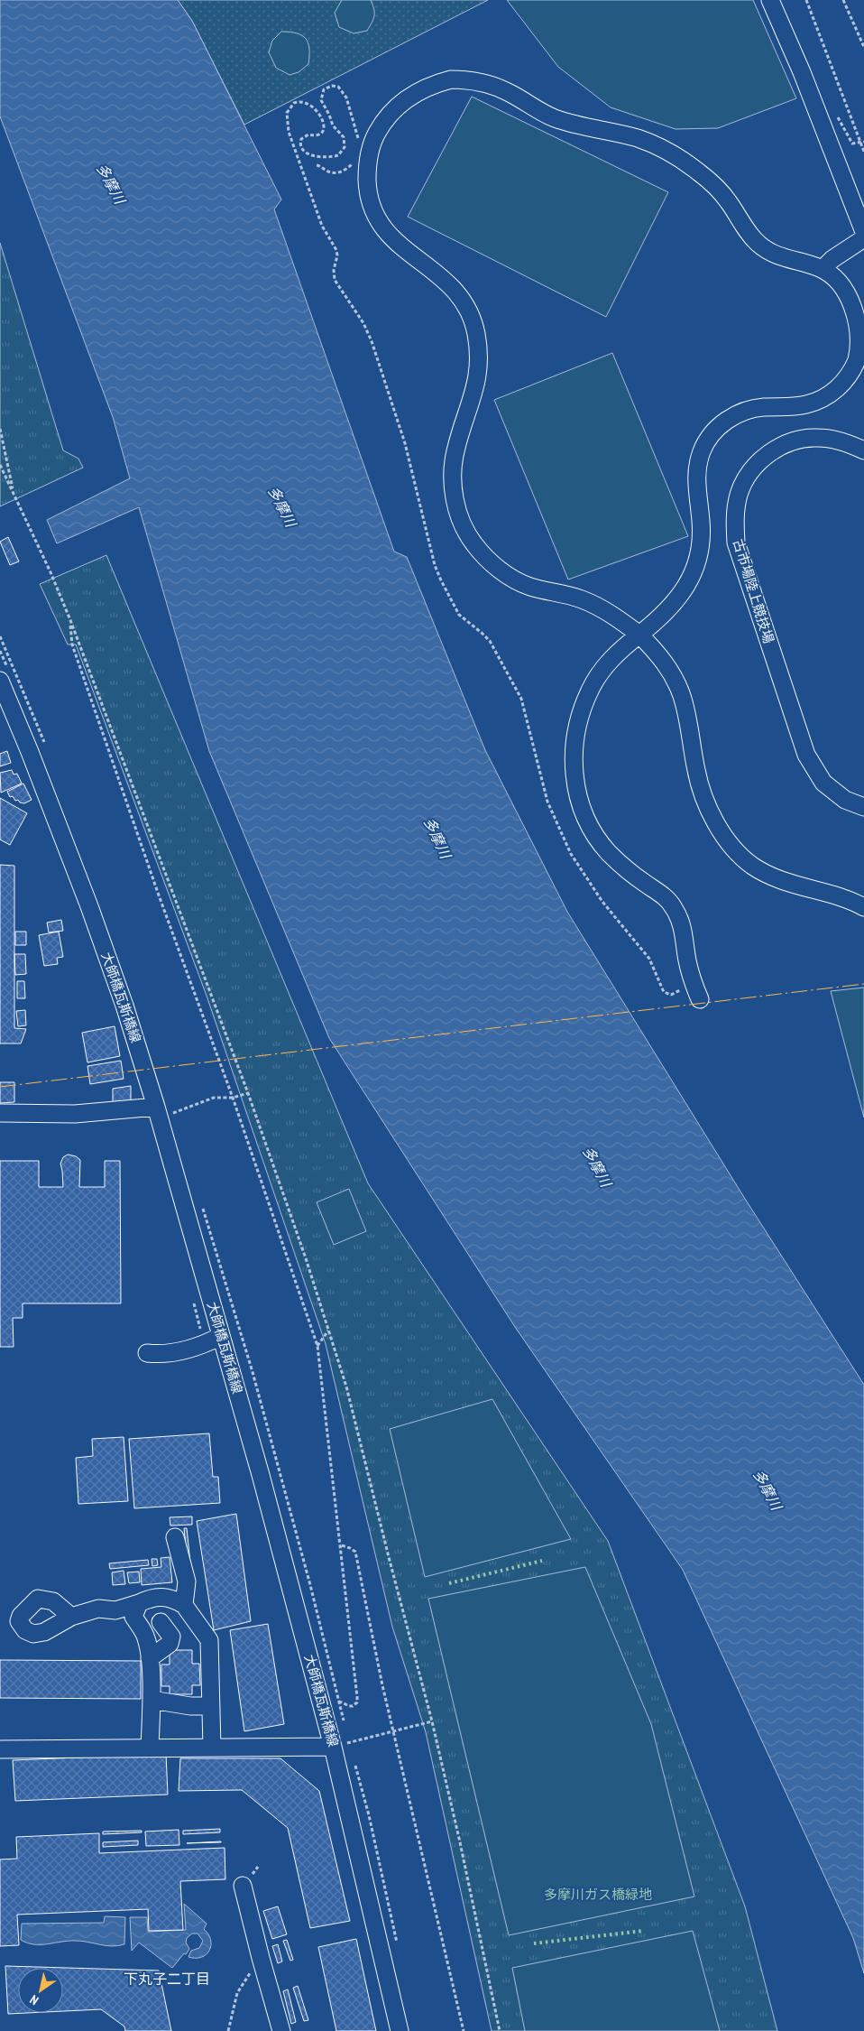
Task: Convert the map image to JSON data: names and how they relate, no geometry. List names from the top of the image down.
{
  "streets": {
    "street": ["古市場陸上競技場", "大師橋瓦斯橋線"]
  },
  "districts": ["下丸子二丁目"],
  "water": ["多摩川"],
  "parks": ["多摩川ガス橋緑地"],
  "north": "bottom left"
}
